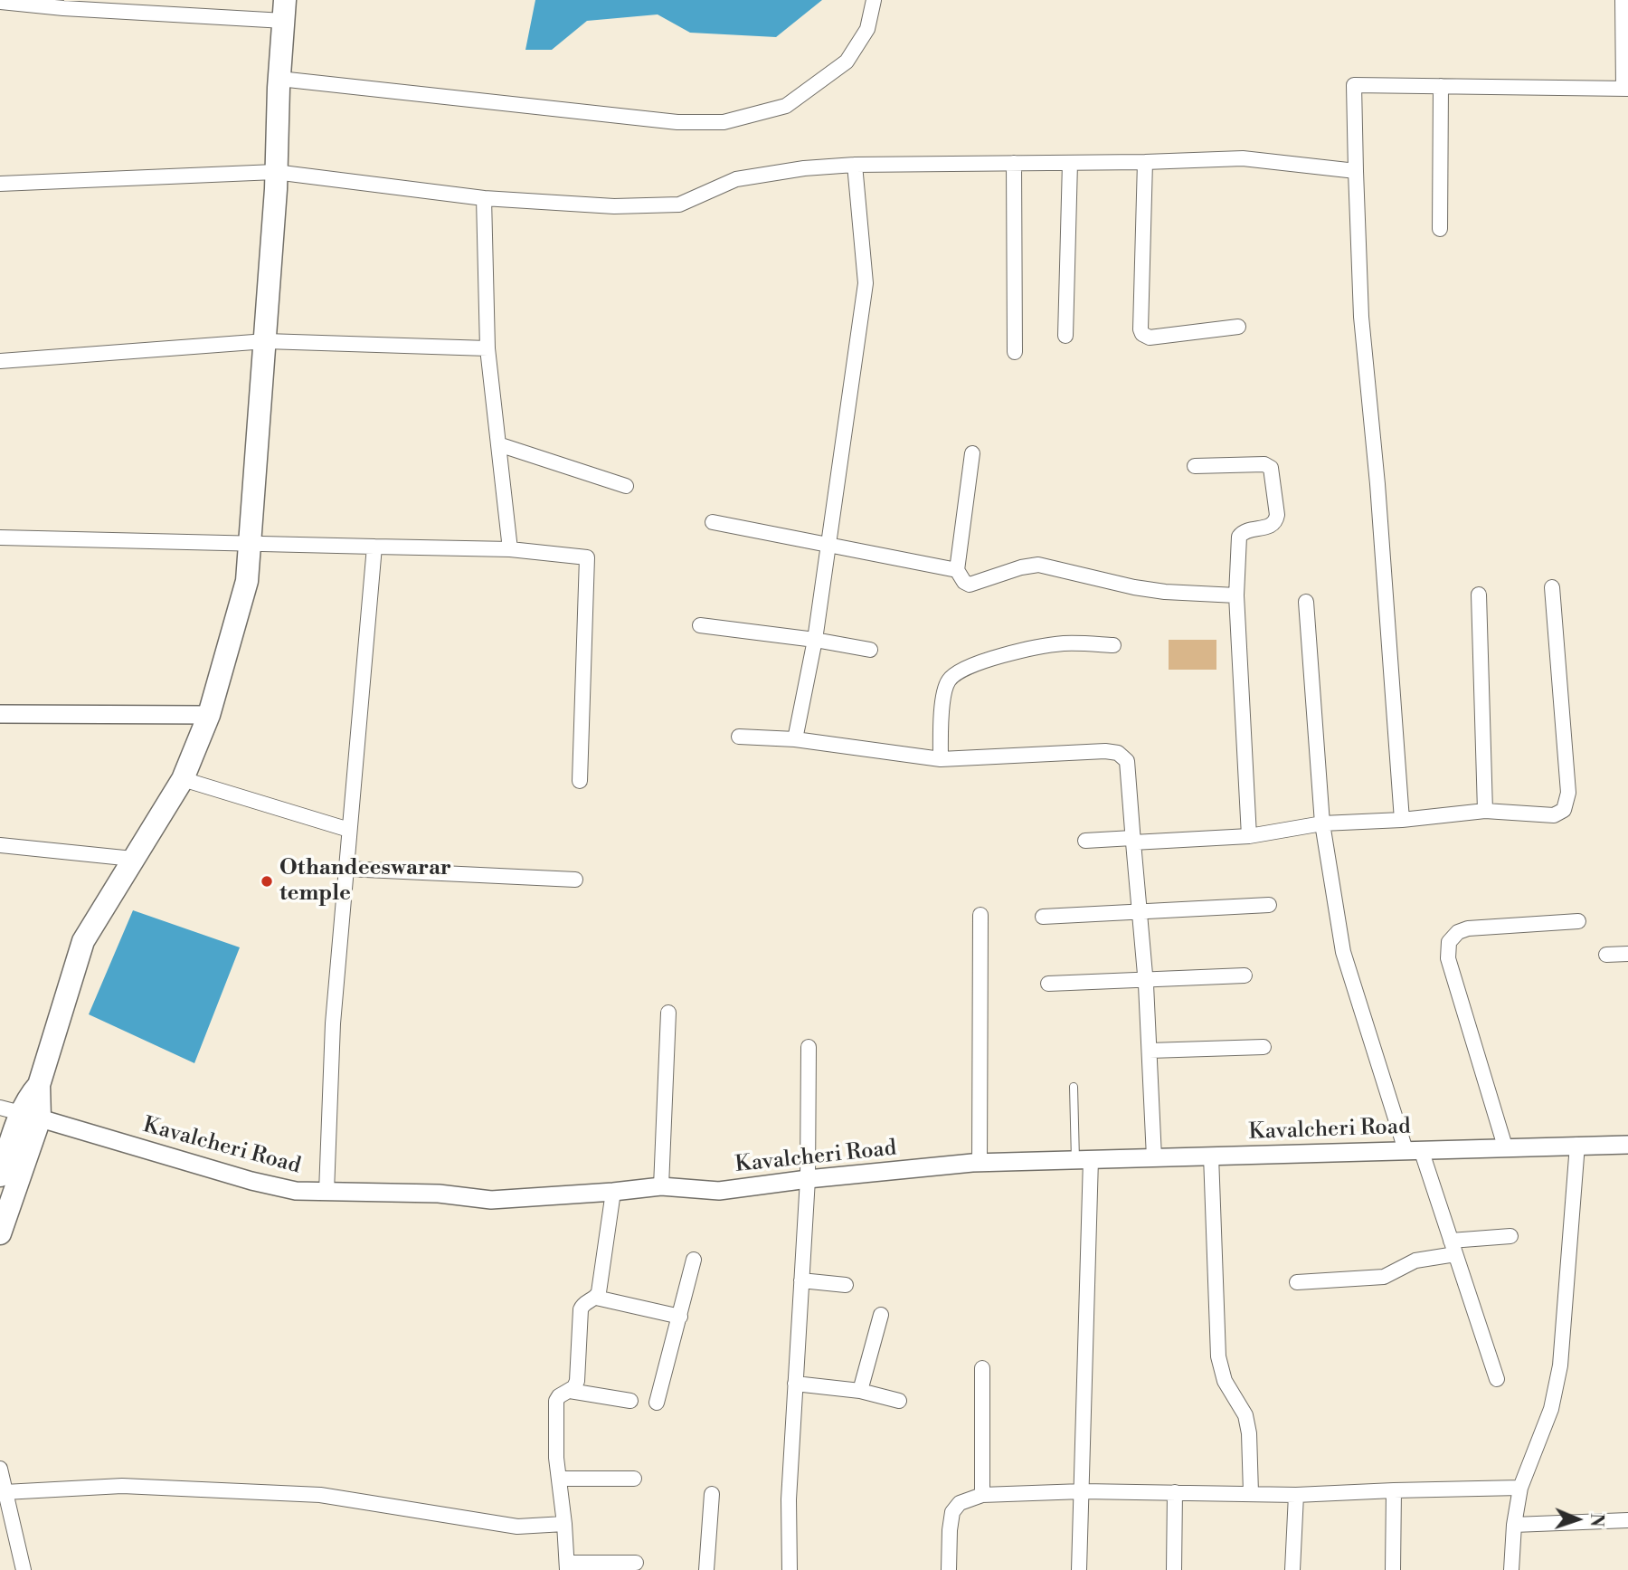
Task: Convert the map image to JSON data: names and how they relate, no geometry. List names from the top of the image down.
{
  "streets": {
    "street": ["Kavalcheri Road"]
  },
  "places": ["Othandeeswarar temple"],
  "north": "right"
}
